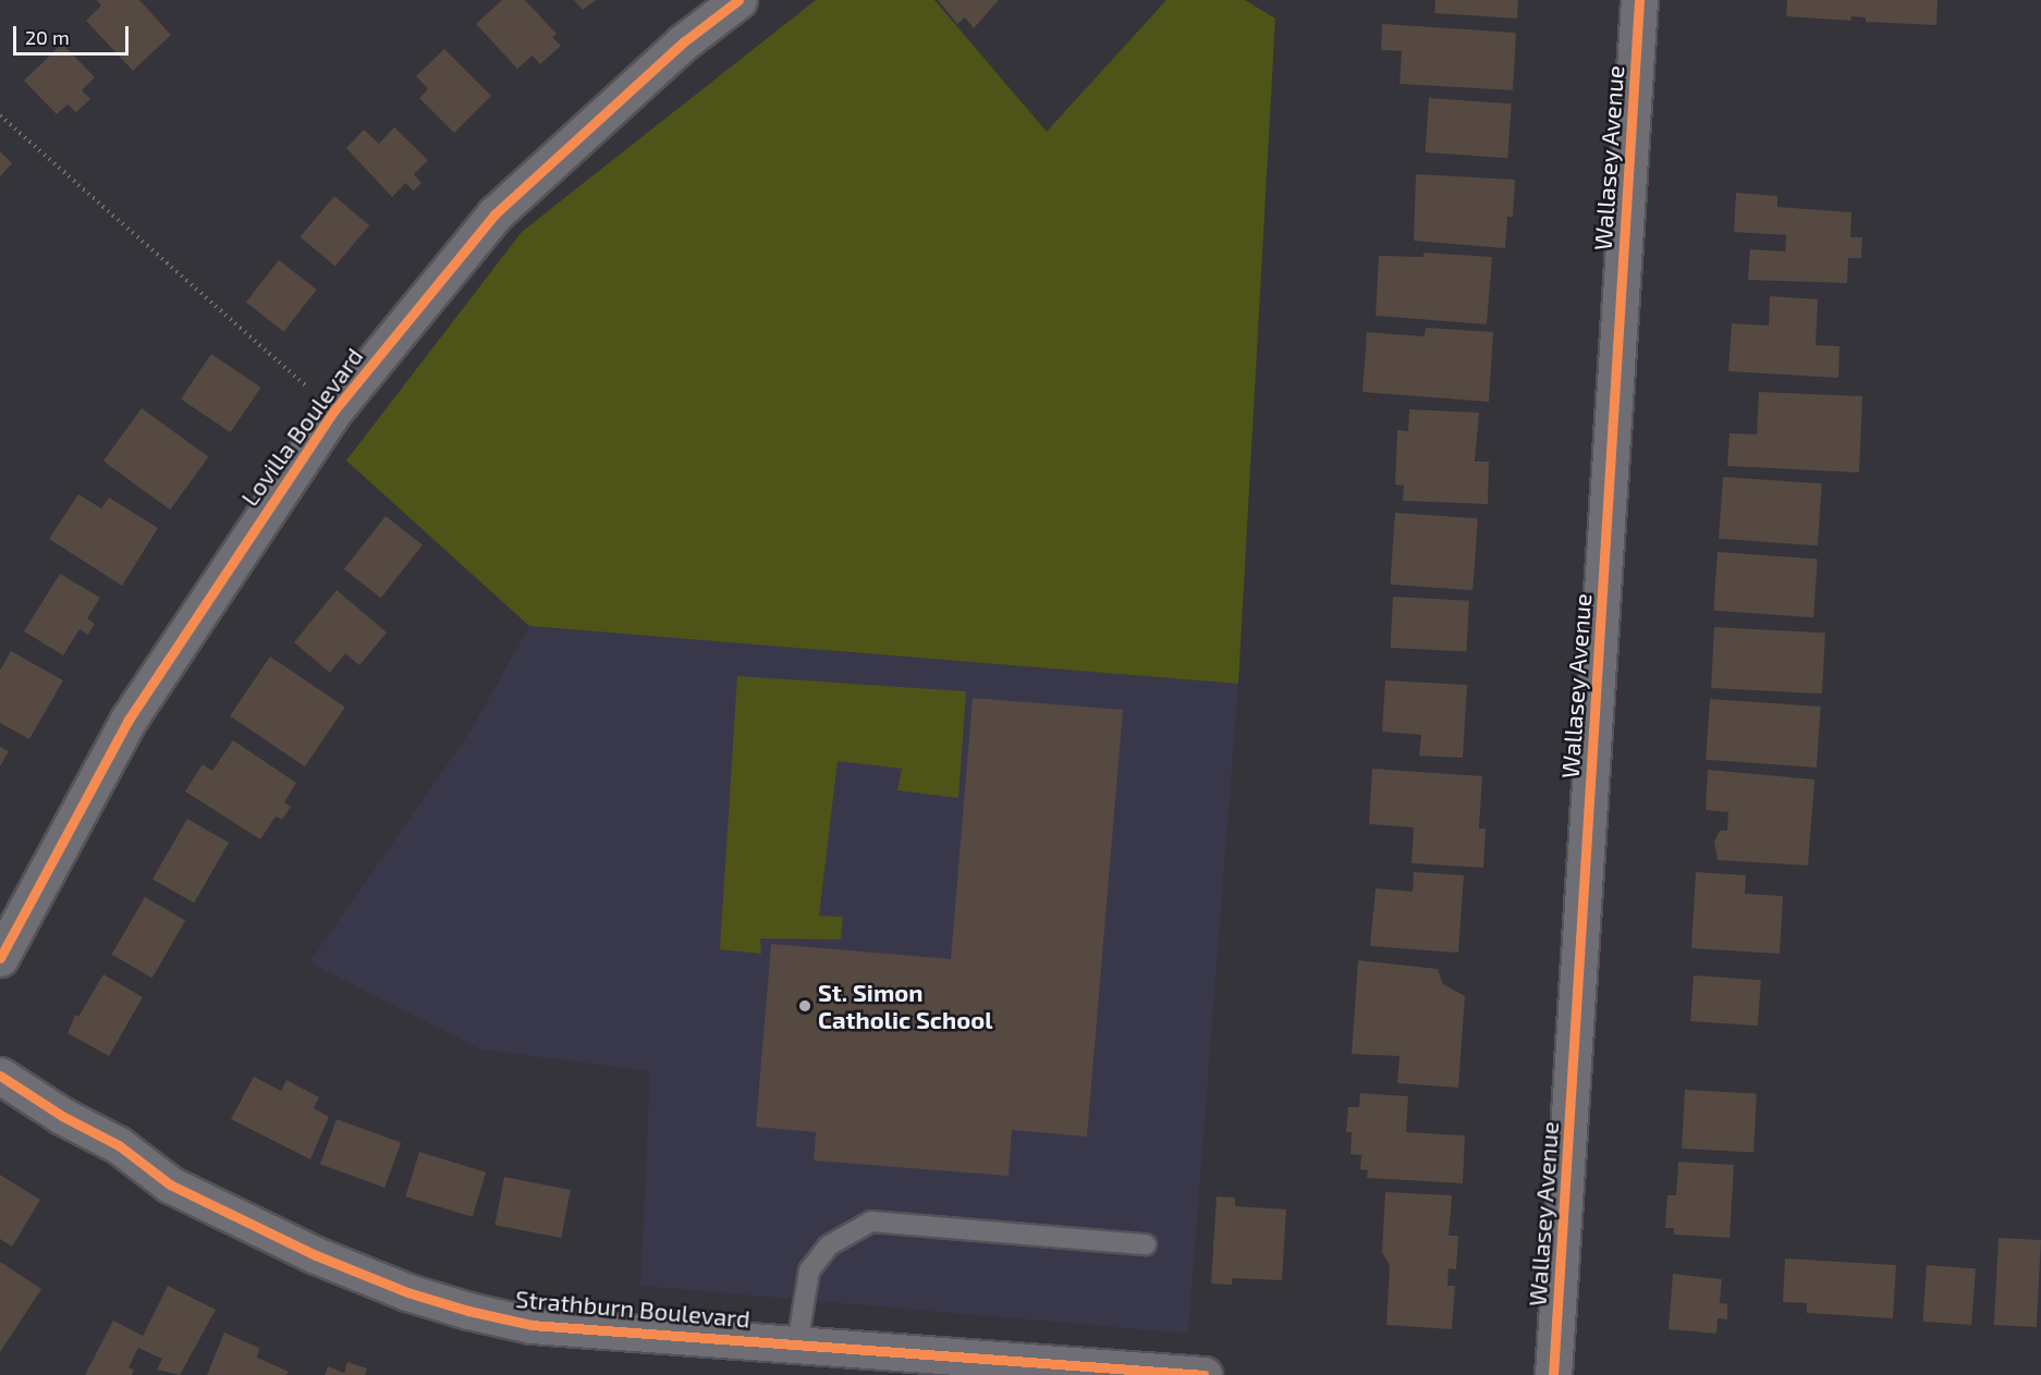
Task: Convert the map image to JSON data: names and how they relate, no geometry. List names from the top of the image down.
{
  "streets": {
    "street": ["Wallasey Avenue", "Lovilla Boulevard", "Strathburn Boulevard"]
  },
  "places": ["St. Simon Catholic School"],
  "scale_bar": "20 m"
}
